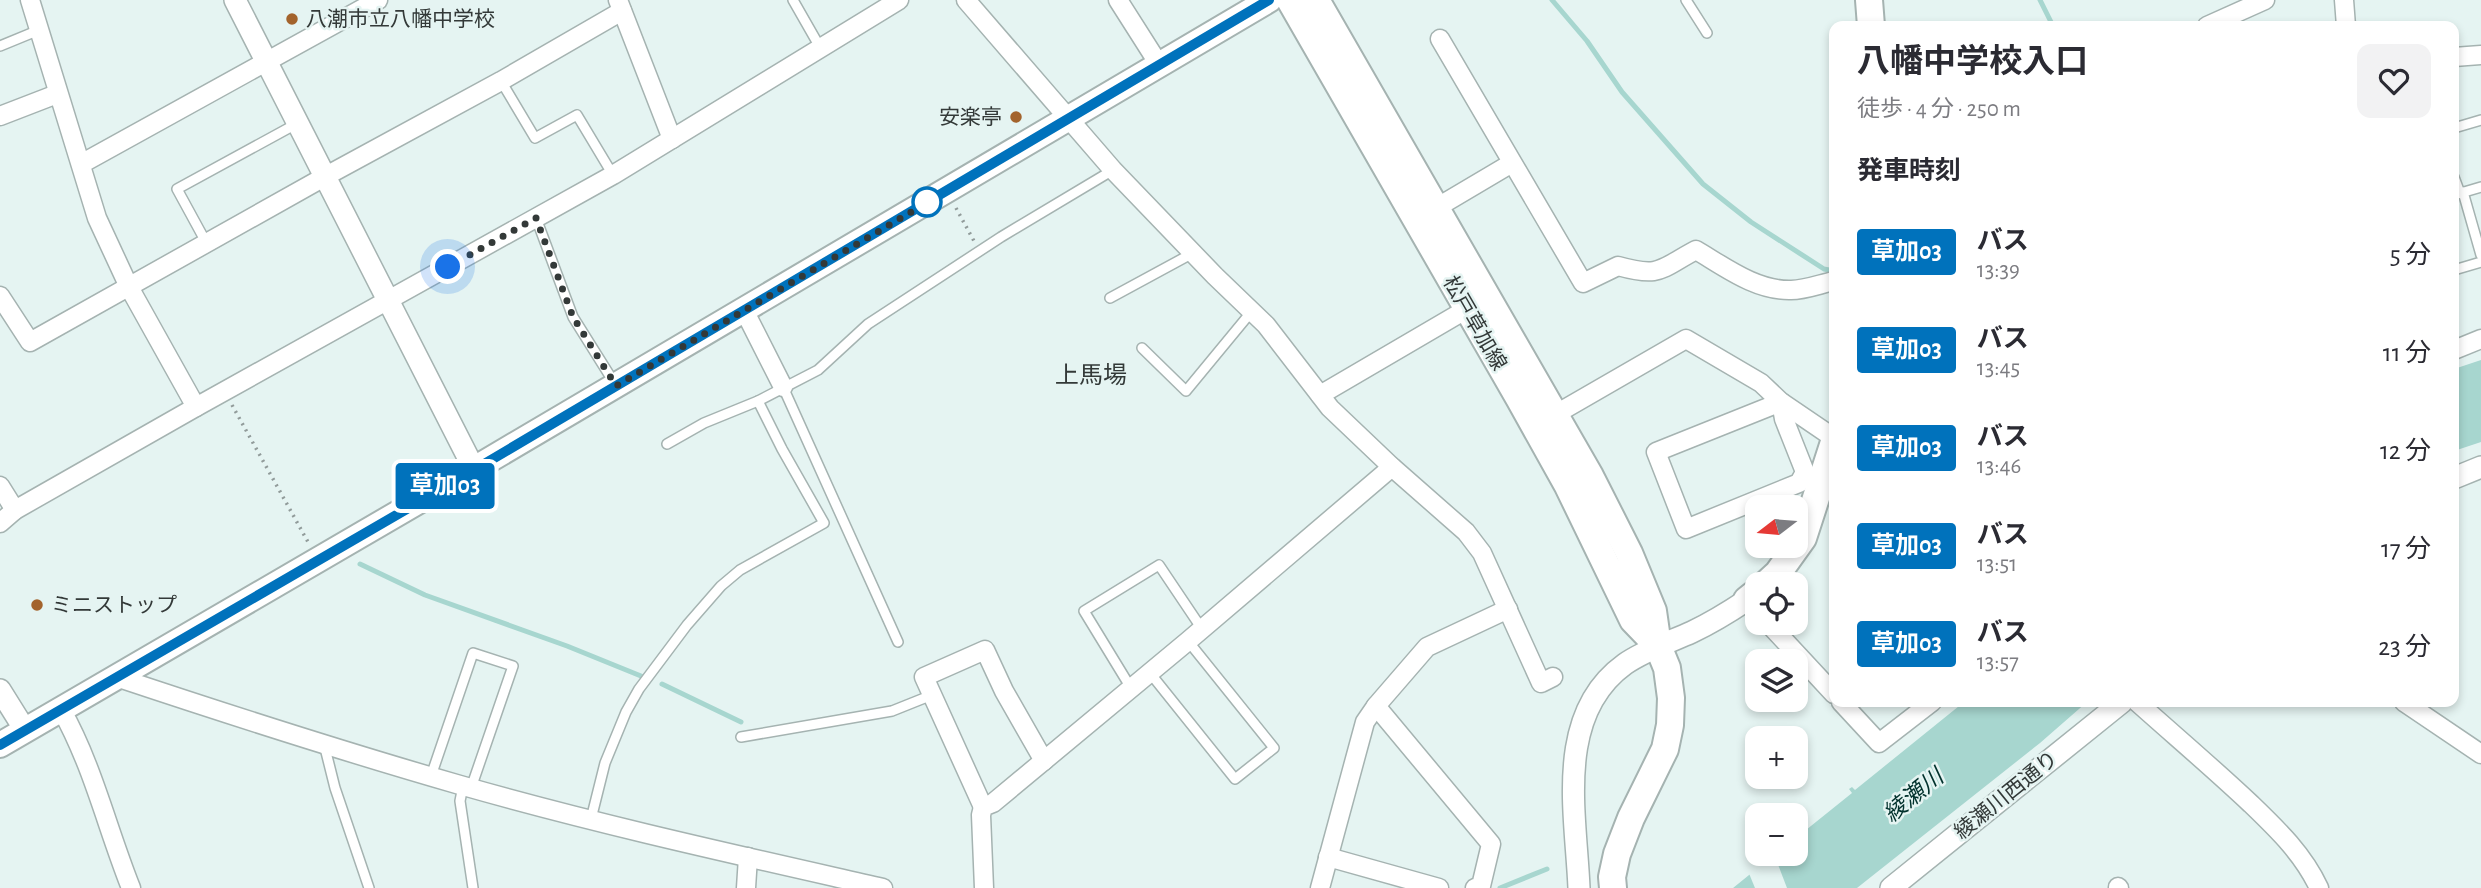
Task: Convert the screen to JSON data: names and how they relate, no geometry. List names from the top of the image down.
{
  "streets": {
    "main road": ["松戸草加線"],
    "street": ["綾瀬川西通り"]
  },
  "districts": ["上馬場"],
  "water": ["綾瀬川"],
  "places": ["八潮市立八幡中学校", "安楽亭", "ミニストップ"],
  "lines": ["bus line 草加03"],
  "north": "left",
  "page": {
    "on_map": "草加03",
    "heading": [
      ["八幡中学校入口", "徒歩 · 4 分 · 250 m"],
      "発車時刻"
    ],
    "list": [
      {
        "mark": "草加03",
        "name": "バス",
        "note": "13:39",
        "value": "5 分"
      },
      {
        "mark": "草加03",
        "name": "バス",
        "note": "13:45",
        "value": "11 分"
      },
      {
        "mark": "草加03",
        "name": "バス",
        "note": "13:46",
        "value": "12 分"
      },
      {
        "mark": "草加03",
        "name": "バス",
        "note": "13:51",
        "value": "17 分"
      },
      {
        "mark": "草加03",
        "name": "バス",
        "note": "13:57",
        "value": "23 分"
      }
    ],
    "map_buttons": ["+", "−"]
  }
}
